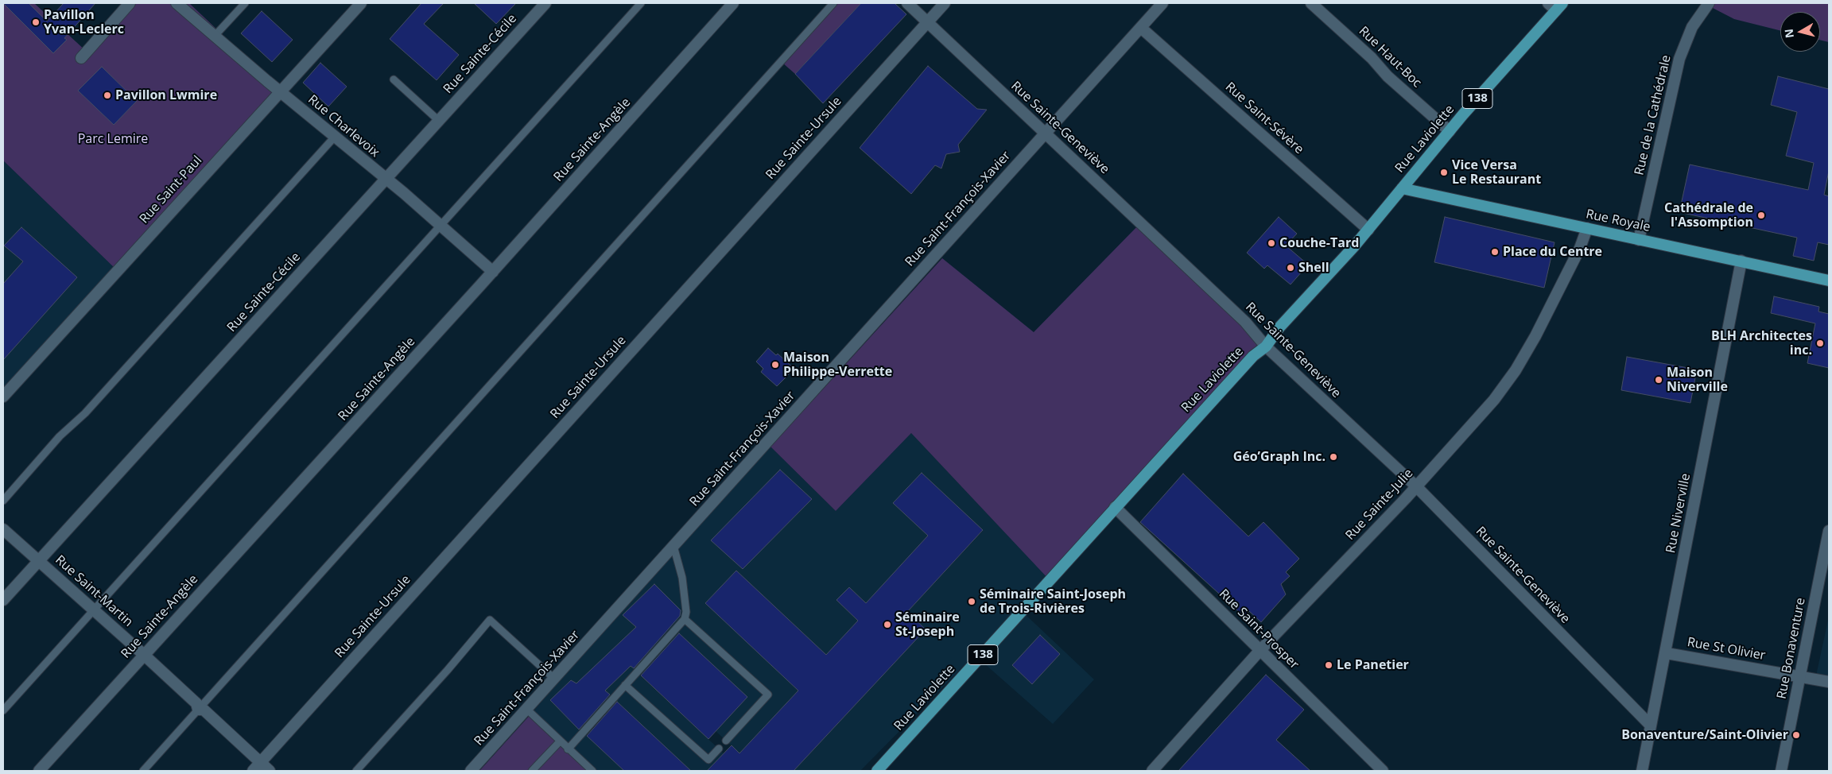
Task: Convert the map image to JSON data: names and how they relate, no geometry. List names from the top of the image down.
{
  "streets": {
    "main road": ["138", "Rue Laviolette", "Rue Royale"],
    "street": [
      "Rue Sainte-Cécile",
      "Rue Haut-Boc",
      "Rue de la Cathédrale",
      "Rue Saint-Sévère",
      "Rue Charlevoix",
      "Rue Sainte-Geneviève",
      "Rue Sainte-Ursule",
      "Rue Sainte-Angèle",
      "Rue Saint-Paul",
      "Rue Saint-François-Xavier",
      "Rue Sainte-Julie",
      "Rue Niverville",
      "Rue Saint-Martin",
      "Rue Saint-Prosper",
      "Rue Bonaventure",
      "Rue St Olivier"
    ]
  },
  "crossings": [
    ["Rue Sainte-Cécile", "Rue Charlevoix"],
    ["Rue Sainte-Cécile", "Rue Saint-Martin"],
    ["Rue Haut-Boc", "Rue Laviolette"],
    ["Rue de la Cathédrale", "Rue Royale"],
    ["Rue Saint-Sévère", "Rue Laviolette"],
    ["Rue Saint-Sévère", "Rue Saint-François-Xavier"],
    ["Rue Charlevoix", "Rue Sainte-Angèle"],
    ["Rue Charlevoix", "Rue Saint-Paul"],
    ["Rue Sainte-Geneviève", "Rue Sainte-Ursule"],
    ["Rue Sainte-Geneviève", "Rue Laviolette"],
    ["Rue Sainte-Geneviève", "Rue Saint-François-Xavier"],
    ["Rue Sainte-Geneviève", "Rue Sainte-Julie"],
    ["Rue Sainte-Geneviève", "Rue Niverville"],
    ["Rue Sainte-Ursule", "Rue Saint-Martin"],
    ["Rue Laviolette", "Rue Royale"],
    ["Rue Laviolette", "Rue Saint-Prosper"],
    ["Rue Sainte-Angèle", "Rue Saint-Martin"],
    ["Rue Royale", "Rue Sainte-Julie"],
    ["Rue Royale", "Rue Niverville"],
    ["Rue Sainte-Julie", "Rue Saint-Prosper"],
    ["Rue Niverville", "Rue St Olivier"],
    ["Rue Bonaventure", "Rue St Olivier"]
  ],
  "parks": ["Parc Lemire"],
  "places": [
    "Pavillon Yvan-Leclerc",
    "Pavillon Lwmire",
    "Vice Versa Le Restaurant",
    "Cathédrale de l'Assomption",
    "Couche-Tard",
    "Place du Centre",
    "Shell",
    "BLH Architectes inc.",
    "Maison Philippe-Verrette",
    "Maison Niverville",
    "Géo’Graph Inc.",
    "Séminaire Saint-Joseph de Trois‑Rivières",
    "Séminaire St-Joseph",
    "Le Panetier",
    "Bonaventure/Saint-Olivier"
  ],
  "north": "left"
}
